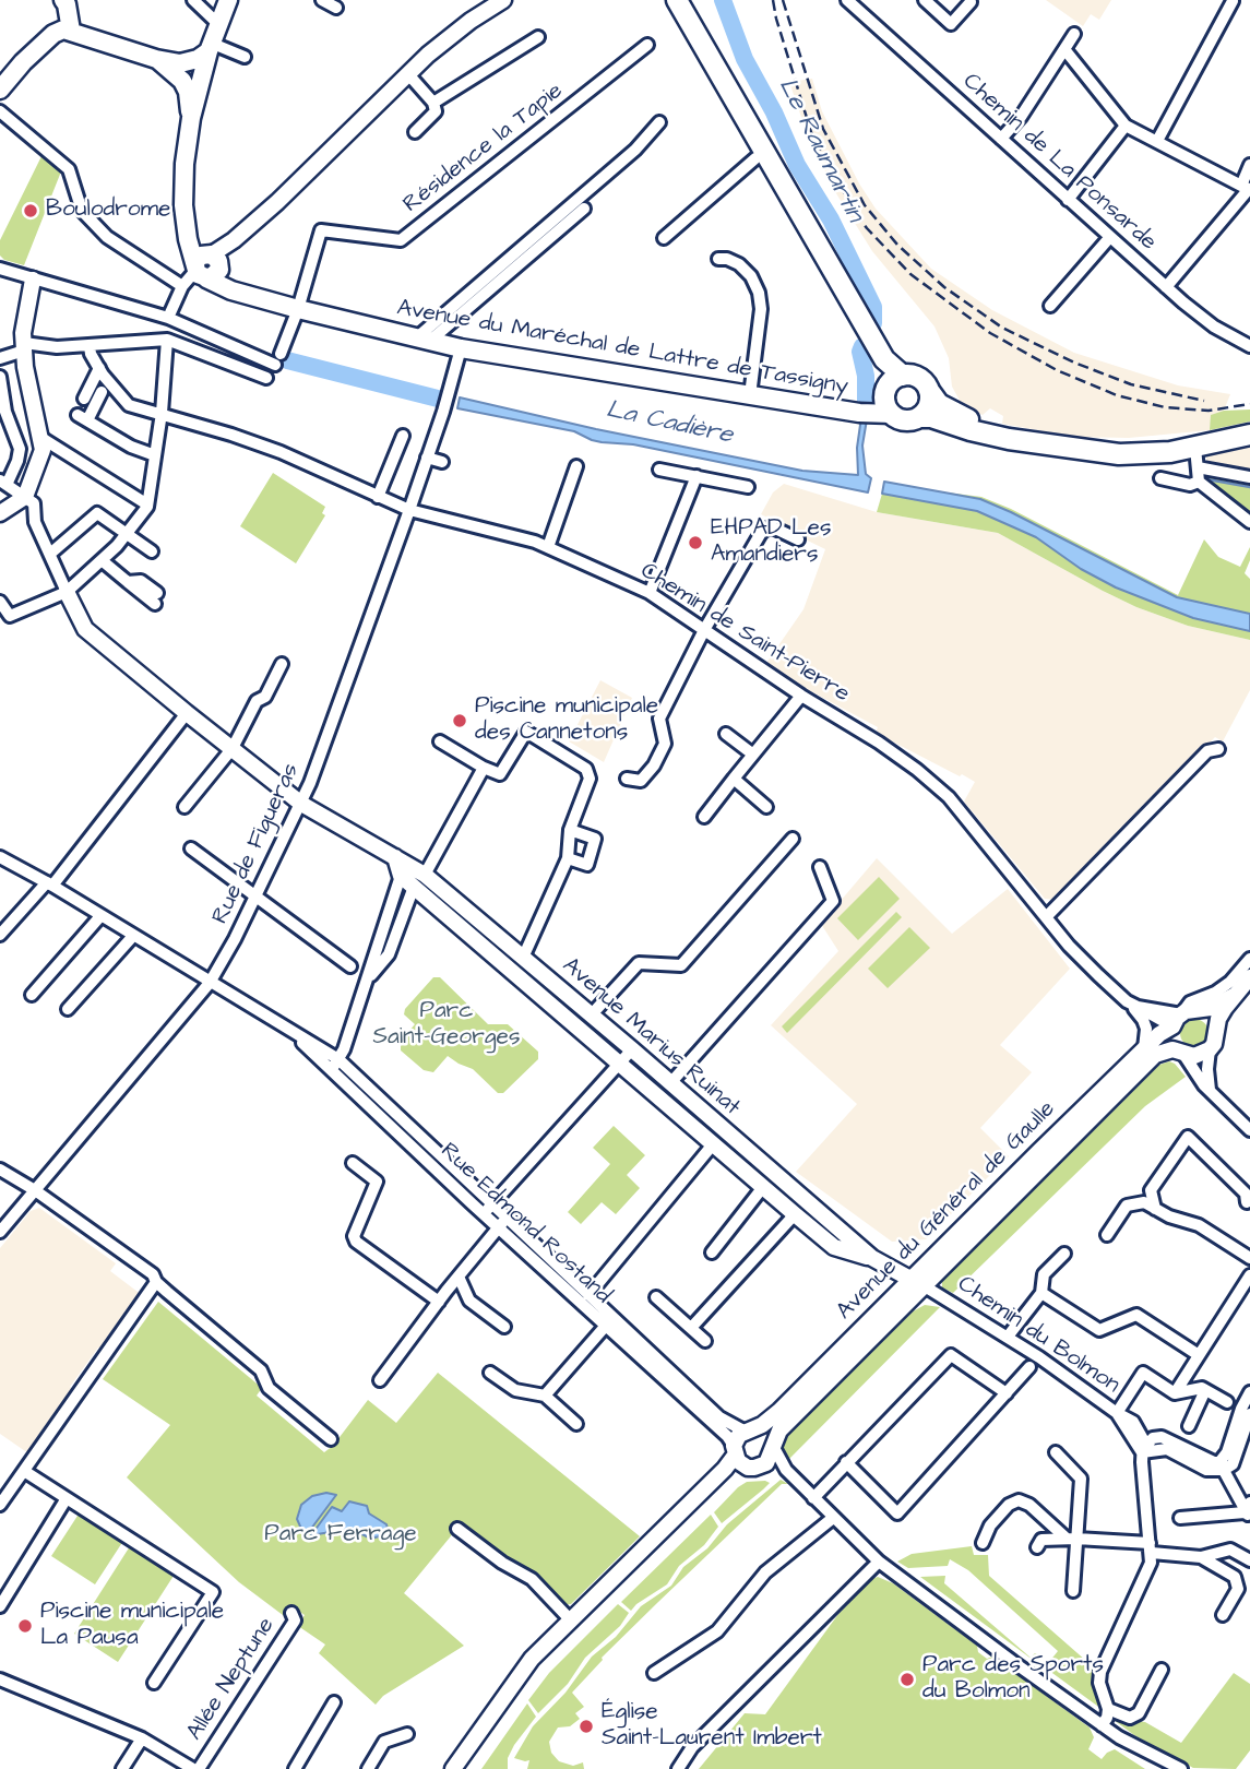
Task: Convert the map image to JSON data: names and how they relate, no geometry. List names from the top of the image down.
{
  "streets": {
    "main road": ["Avenue du Maréchal de Lattre de Tassigny"],
    "street": [
      "Résidence la Tapie",
      "Chemin de La Ponsarde",
      "Chemin de Saint-Pierre",
      "Rue de Figueras",
      "Avenue Marius Ruinat",
      "Avenue du Général de Gaulle",
      "Rue Edmond Rostand",
      "Chemin du Bolmon",
      "Allée Neptune"
    ]
  },
  "crossings": [
    ["Résidence la Tapie", "Avenue du Maréchal de Lattre de Tassigny"],
    ["Avenue du Maréchal de Lattre de Tassigny", "Rue de Figueras"],
    ["Chemin de Saint-Pierre", "Rue de Figueras"],
    ["Chemin de Saint-Pierre", "Avenue du Général de Gaulle"],
    ["Rue de Figueras", "Avenue Marius Ruinat"],
    ["Rue de Figueras", "Rue Edmond Rostand"],
    ["Avenue Marius Ruinat", "Avenue du Général de Gaulle"],
    ["Avenue Marius Ruinat", "Chemin du Bolmon"],
    ["Avenue du Général de Gaulle", "Rue Edmond Rostand"],
    ["Avenue du Général de Gaulle", "Chemin du Bolmon"]
  ],
  "water": ["Le Raumartin", "La Cadière"],
  "parks": ["Parc Saint-Georges", "Parc Ferrage"],
  "places": [
    "Boulodrome",
    "EHPAD Les Amandiers",
    "Piscine municipale des Cannetons",
    "Piscine municipale La Pausa",
    "Parc des Sports du Bolmon",
    "Église Saint-Laurent Imbert"
  ]
}
